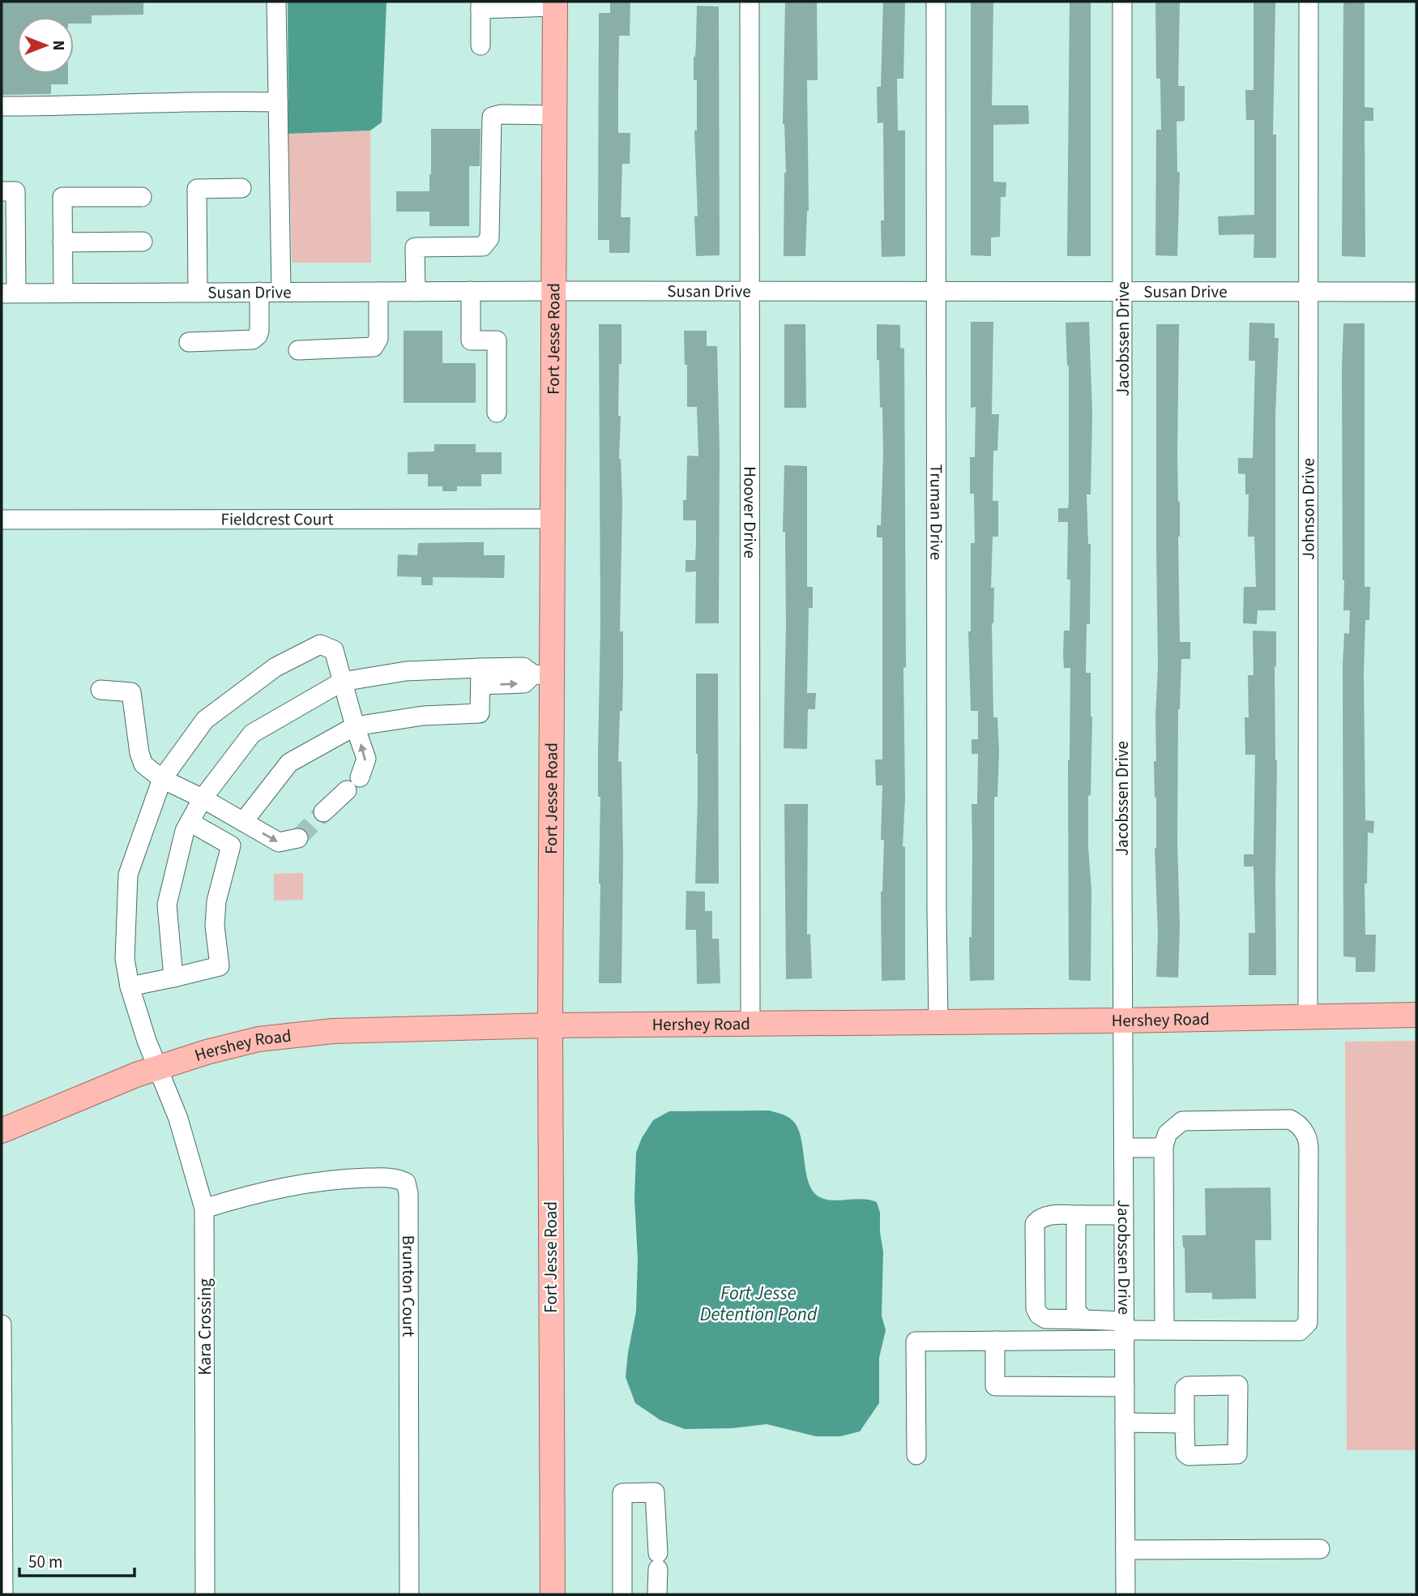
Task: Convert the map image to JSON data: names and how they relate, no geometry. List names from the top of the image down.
{
  "streets": {
    "main road": ["Fort Jesse Road", "Hershey Road"],
    "street": [
      "Susan Drive",
      "Jacobssen Drive",
      "Johnson Drive",
      "Truman Drive",
      "Hoover Drive",
      "Fieldcrest Court",
      "Brunton Court",
      "Kara Crossing"
    ]
  },
  "crossings": [
    ["Susan Drive", "Fort Jesse Road"],
    ["Susan Drive", "Jacobssen Drive"],
    ["Susan Drive", "Johnson Drive"],
    ["Susan Drive", "Truman Drive"],
    ["Susan Drive", "Hoover Drive"],
    ["Fort Jesse Road", "Fieldcrest Court"],
    ["Fort Jesse Road", "Hershey Road"],
    ["Jacobssen Drive", "Hershey Road"],
    ["Johnson Drive", "Hershey Road"],
    ["Truman Drive", "Hershey Road"],
    ["Hoover Drive", "Hershey Road"],
    ["Hershey Road", "Kara Crossing"],
    ["Brunton Court", "Kara Crossing"]
  ],
  "water": ["Fort Jesse Detention Pond"],
  "scale_bar": "50 m",
  "north": "right"
}
